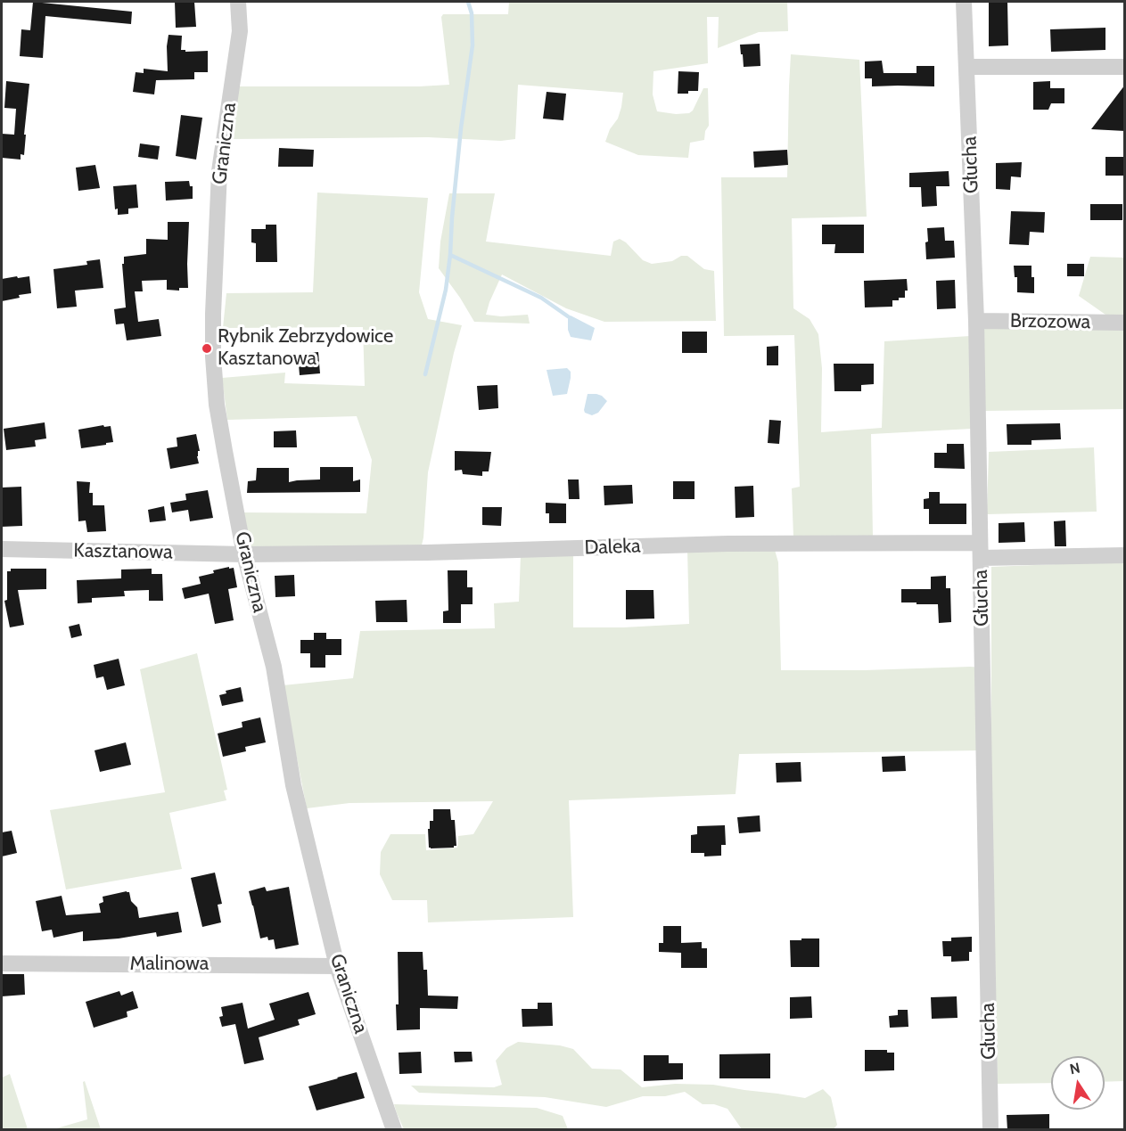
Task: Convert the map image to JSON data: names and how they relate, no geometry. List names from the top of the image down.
{
  "streets": {
    "street": [
      "Graniczna",
      "Głucha",
      "Brzozowa",
      "Daleka",
      "Kasztanowa",
      "Malinowa"
    ]
  },
  "crossings": [
    ["Graniczna", "Daleka"],
    ["Graniczna", "Kasztanowa"],
    ["Graniczna", "Malinowa"],
    ["Głucha", "Brzozowa"],
    ["Głucha", "Daleka"],
    ["Daleka", "Kasztanowa"]
  ],
  "places": ["Rybnik Zebrzydowice Kasztanowa"],
  "north": "top"
}
